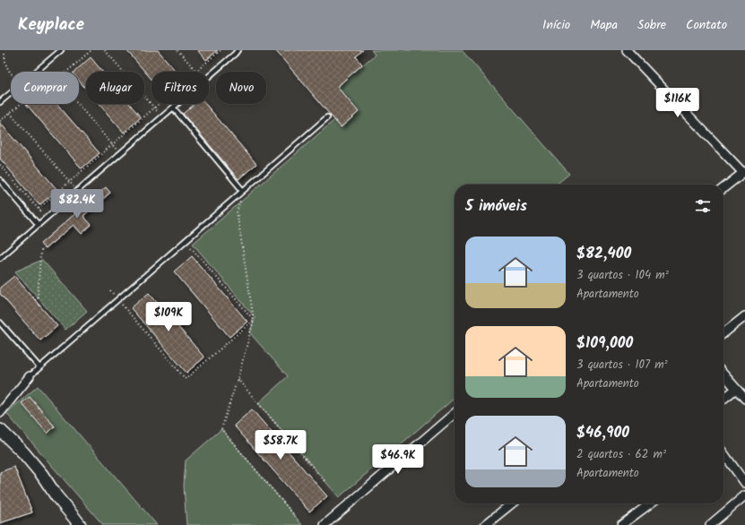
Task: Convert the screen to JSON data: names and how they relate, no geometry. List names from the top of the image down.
{
  "page": {
    "header": "Keyplace",
    "nav": [
      "Início",
      "Mapa",
      "Sobre",
      "Contato"
    ],
    "chip": [
      "Comprar",
      "Alugar",
      "Filtros",
      "Novo"
    ],
    "price": [
      "$116K",
      "$82.4K",
      "$109K",
      "$58.7K",
      "$46.9K"
    ],
    "heading": "5 imóveis",
    "list": [
      {
        "name": "$82,400",
        "note": "3 quartos · 104 m² · Apartamento"
      },
      {
        "name": "$109,000",
        "note": "3 quartos · 107 m² · Apartamento"
      },
      {
        "name": "$46,900",
        "note": "2 quartos · 62 m² · Apartamento"
      }
    ]
  }
}
